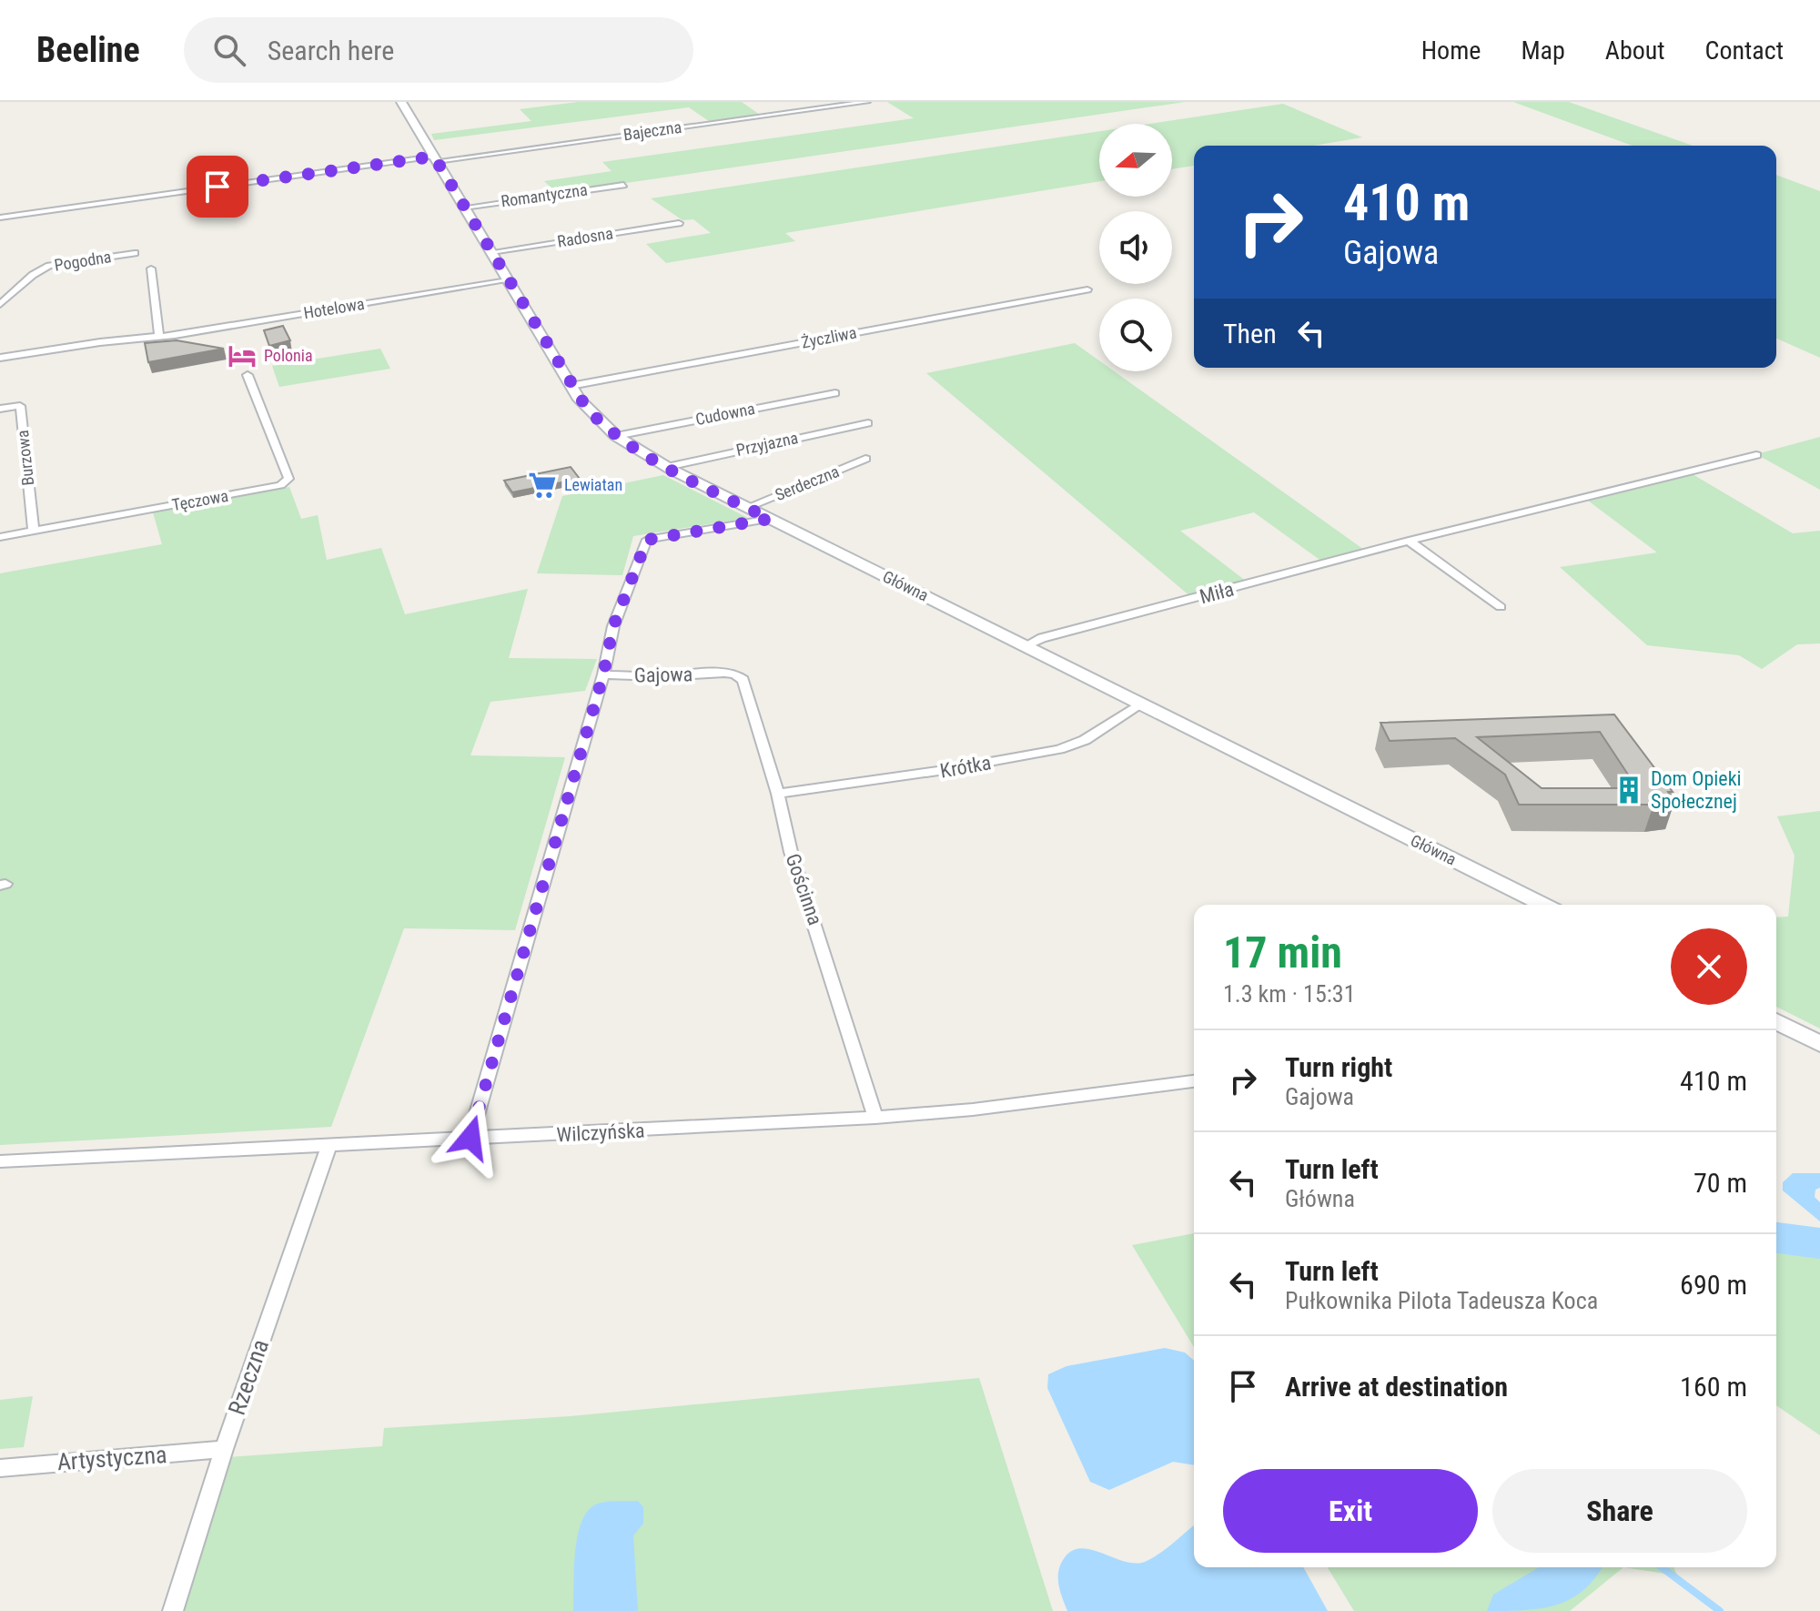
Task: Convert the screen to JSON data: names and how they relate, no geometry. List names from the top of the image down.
{
  "streets": {
    "street": [
      "Bajeczna",
      "Romantyczna",
      "Radosna",
      "Pogodna",
      "Hotelowa",
      "Życzliwa",
      "Cudowna",
      "Przyjazna",
      "Burzowa",
      "Serdeczna",
      "Tęczowa",
      "Główna",
      "Miła",
      "Gajowa",
      "Krótka",
      "Gościnna",
      "Wilczyńska",
      "Rzeczna",
      "Artystyczna"
    ]
  },
  "crossings": [
    ["Bajeczna", "Główna"],
    ["Romantyczna", "Główna"],
    ["Radosna", "Główna"],
    ["Hotelowa", "Główna"],
    ["Życzliwa", "Główna"],
    ["Cudowna", "Główna"],
    ["Przyjazna", "Główna"],
    ["Burzowa", "Tęczowa"],
    ["Serdeczna", "Główna"],
    ["Główna", "Miła"],
    ["Główna", "Gajowa"],
    ["Główna", "Krótka"],
    ["Gajowa", "Gościnna"],
    ["Gajowa", "Wilczyńska"],
    ["Krótka", "Gościnna"],
    ["Gościnna", "Wilczyńska"],
    ["Wilczyńska", "Rzeczna"],
    ["Rzeczna", "Artystyczna"]
  ],
  "places": {
    "hotel": ["Polonia"],
    "supermarket": ["Lewiatan"],
    "building": ["Dom Opieki Społecznej"]
  },
  "north": "left",
  "page": {
    "header": "Beeline",
    "search": "Search here",
    "nav": [
      "Home",
      "Map",
      "About",
      "Contact"
    ],
    "turn": ["410 m", "Gajowa"],
    "then": "Then",
    "heading": ["17 min", "1.3 km · 15:31"],
    "list": [
      {
        "name": "Turn right",
        "note": "Gajowa",
        "value": "410 m"
      },
      {
        "name": "Turn left",
        "note": "Główna",
        "value": "70 m"
      },
      {
        "name": "Turn left",
        "note": "Pułkownika Pilota Tadeusza Koca",
        "value": "690 m"
      },
      {
        "name": "Arrive at destination",
        "value": "160 m"
      }
    ],
    "buttons": ["Exit", "Share"]
  }
}
